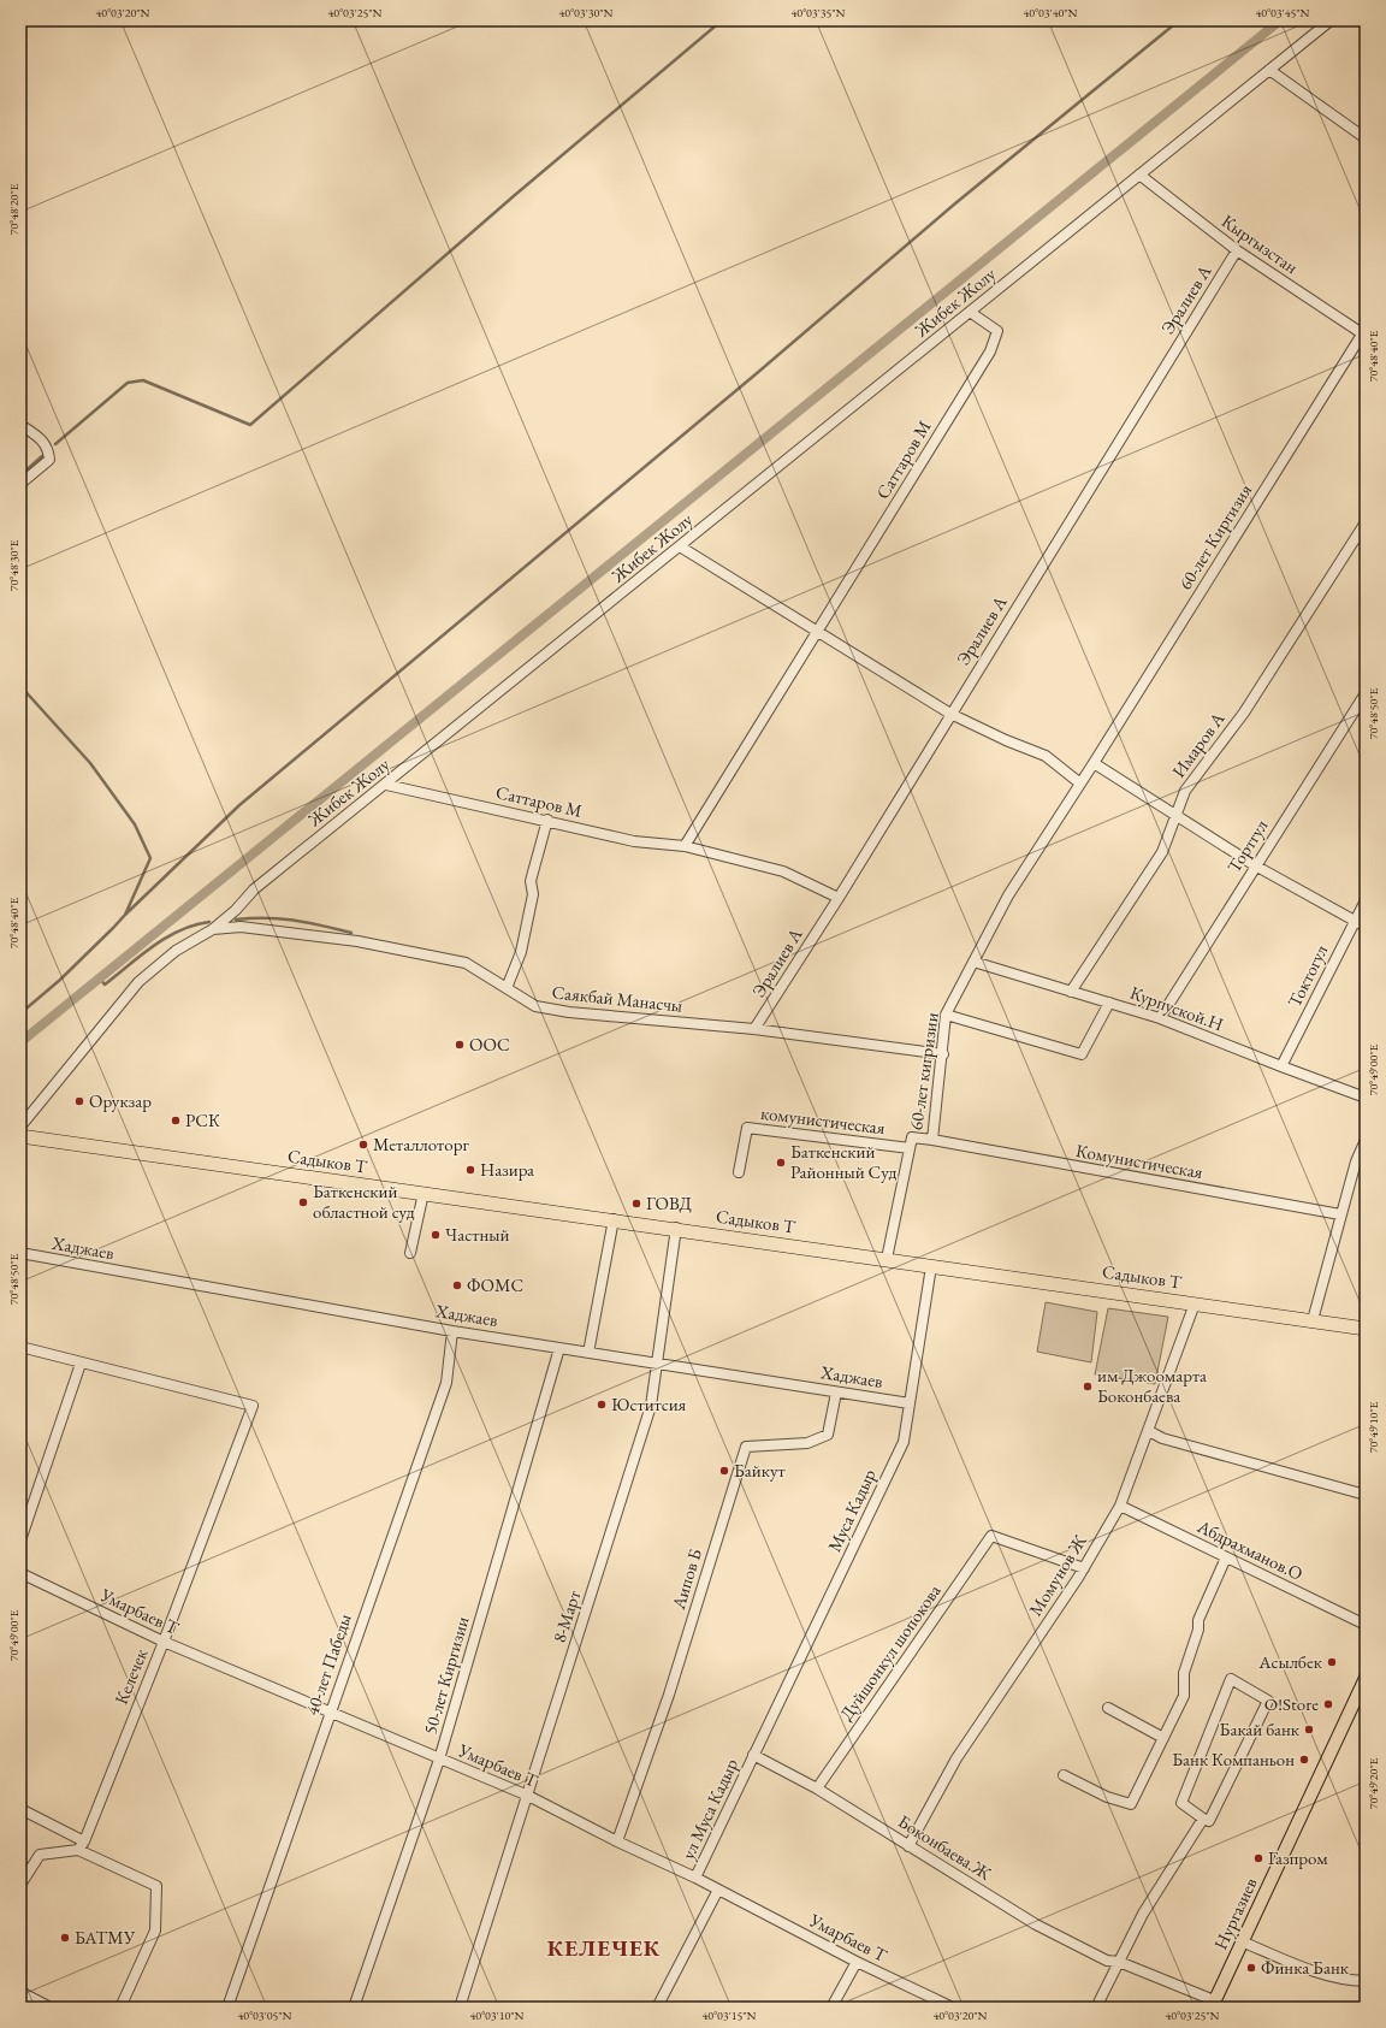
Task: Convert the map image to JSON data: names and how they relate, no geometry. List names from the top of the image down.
{
  "streets": {
    "highway": ["Садыков Т"],
    "main road": ["Нургазиев"],
    "street": [
      "Кыргызстан",
      "Эралиев А",
      "Жибек Жолу",
      "Саттаров М",
      "60-лет Киргизия",
      "Имаров А",
      "Тортгул",
      "Токтогул",
      "Саякбай Манасчы",
      "Курпуской.Н",
      "60-лет кигризии",
      "комунистическая",
      "Комунистическая",
      "Хаджаев",
      "Муса Кадыр",
      "Абдрахманов.О",
      "Момунов Ж",
      "Аипов Б",
      "Умарбаев Т",
      "8-Март",
      "Дуйшонкул шопокова",
      "40-лет Пабеды",
      "50-лет Киргизии",
      "Келечек",
      "ул Муса Кадыр",
      "Боконбаева.Ж"
    ]
  },
  "crossings": [
    ["Кыргызстан", "Эралиев А"],
    ["Кыргызстан", "Жибек Жолу"],
    ["Кыргызстан", "60-лет Киргизия"],
    ["Эралиев А", "Саттаров М"],
    ["Эралиев А", "Саякбай Манасчы"],
    ["Жибек Жолу", "Саттаров М"],
    ["Жибек Жолу", "Саякбай Манасчы"],
    ["Жибек Жолу", "Садыков Т"],
    ["60-лет Киргизия", "60-лет кигризии"],
    ["Имаров А", "Курпуской.Н"],
    ["Тортгул", "Курпуской.Н"],
    ["Токтогул", "Курпуской.Н"],
    ["Саякбай Манасчы", "60-лет кигризии"],
    ["Курпуской.Н", "60-лет кигризии"],
    ["60-лет кигризии", "комунистическая"],
    ["60-лет кигризии", "Садыков Т"],
    ["60-лет кигризии", "Комунистическая"],
    ["Садыков Т", "Муса Кадыр"],
    ["Садыков Т", "Момунов Ж"],
    ["Садыков Т", "8-Март"],
    ["Хаджаев", "Муса Кадыр"],
    ["Хаджаев", "Аипов Б"],
    ["Хаджаев", "8-Март"],
    ["Хаджаев", "40-лет Пабеды"],
    ["Хаджаев", "50-лет Киргизии"],
    ["Муса Кадыр", "ул Муса Кадыр"],
    ["Муса Кадыр", "Боконбаева.Ж"],
    ["Абдрахманов.О", "Момунов Ж"],
    ["Момунов Ж", "Дуйшонкул шопокова"],
    ["Момунов Ж", "Боконбаева.Ж"],
    ["Аипов Б", "Умарбаев Т"],
    ["Умарбаев Т", "8-Март"],
    ["Умарбаев Т", "40-лет Пабеды"],
    ["Умарбаев Т", "50-лет Киргизии"],
    ["Умарбаев Т", "Келечек"],
    ["Умарбаев Т", "ул Муса Кадыр"],
    ["Дуйшонкул шопокова", "Боконбаева.Ж"],
    ["ул Муса Кадыр", "Боконбаева.Ж"],
    ["Боконбаева.Ж", "Нургазиев"]
  ],
  "districts": ["КЕЛЕЧЕК"],
  "places": [
    "ООС",
    "Орукзар",
    "РСК",
    "Металлоторг",
    "Баткенский Районный Суд",
    "Назира",
    "Баткенский областной суд",
    "ГОВД",
    "Частный",
    "ФОМС",
    "им Джоомарта Боконбаева",
    "Юститсия",
    "Байкут",
    "Асылбек",
    "O!Store",
    "Бакай банк",
    "Банк Компаньон",
    "Газпром",
    "БАТМУ",
    "Финка Банк"
  ],
  "coordinates": [
    "40°03'20\"N",
    "40°03'25\"N",
    "40°03'30\"N",
    "40°03'35\"N",
    "40°03'40\"N",
    "40°03'45\"N",
    "70°48'20\"E",
    "70°48'40\"E",
    "70°48'30\"E",
    "70°48'50\"E",
    "70°49'00\"E",
    "70°49'10\"E",
    "70°49'20\"E",
    "40°03'05\"N",
    "40°03'10\"N",
    "40°03'15\"N"
  ]
}
